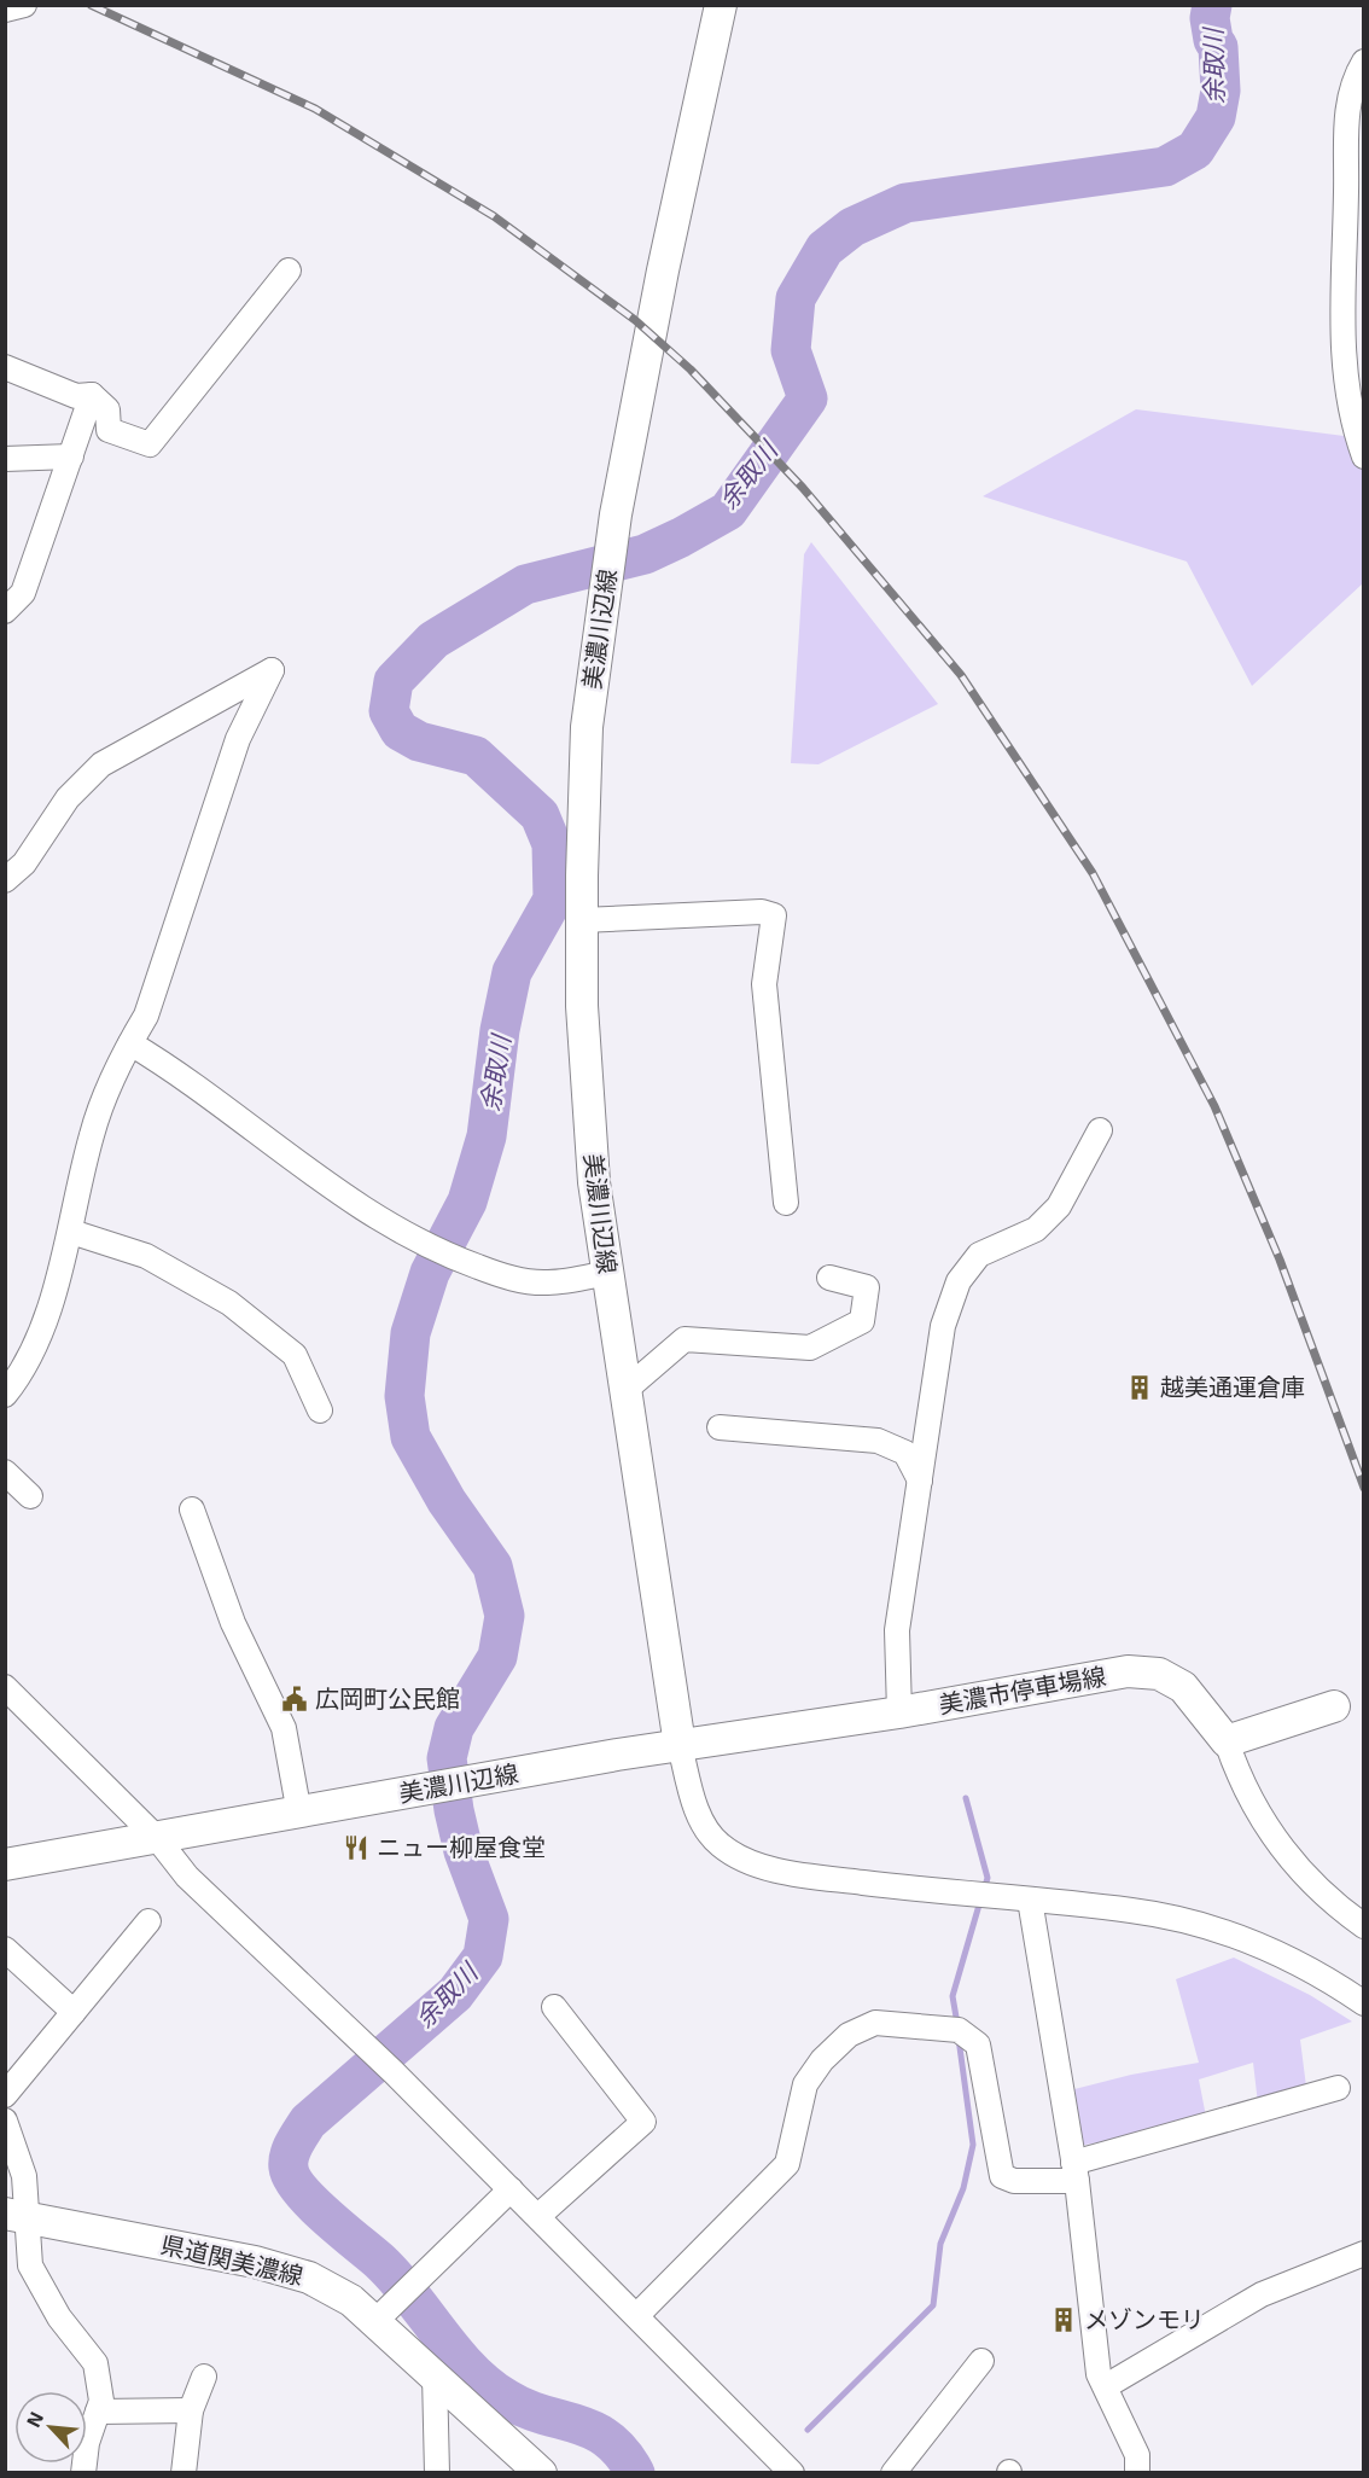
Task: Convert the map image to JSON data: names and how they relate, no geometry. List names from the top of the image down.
{
  "streets": {
    "main road": ["美濃川辺線", "美濃市停車場線", "県道関美濃線"]
  },
  "crossings": [
    ["美濃川辺線", "美濃市停車場線"]
  ],
  "water": ["余取川"],
  "places": {
    "building": ["越美通運倉庫", "メゾンモリ"],
    "public building": ["広岡町公民館"],
    "restaurant": ["ニュー柳屋食堂"]
  },
  "north": "top left"
}
